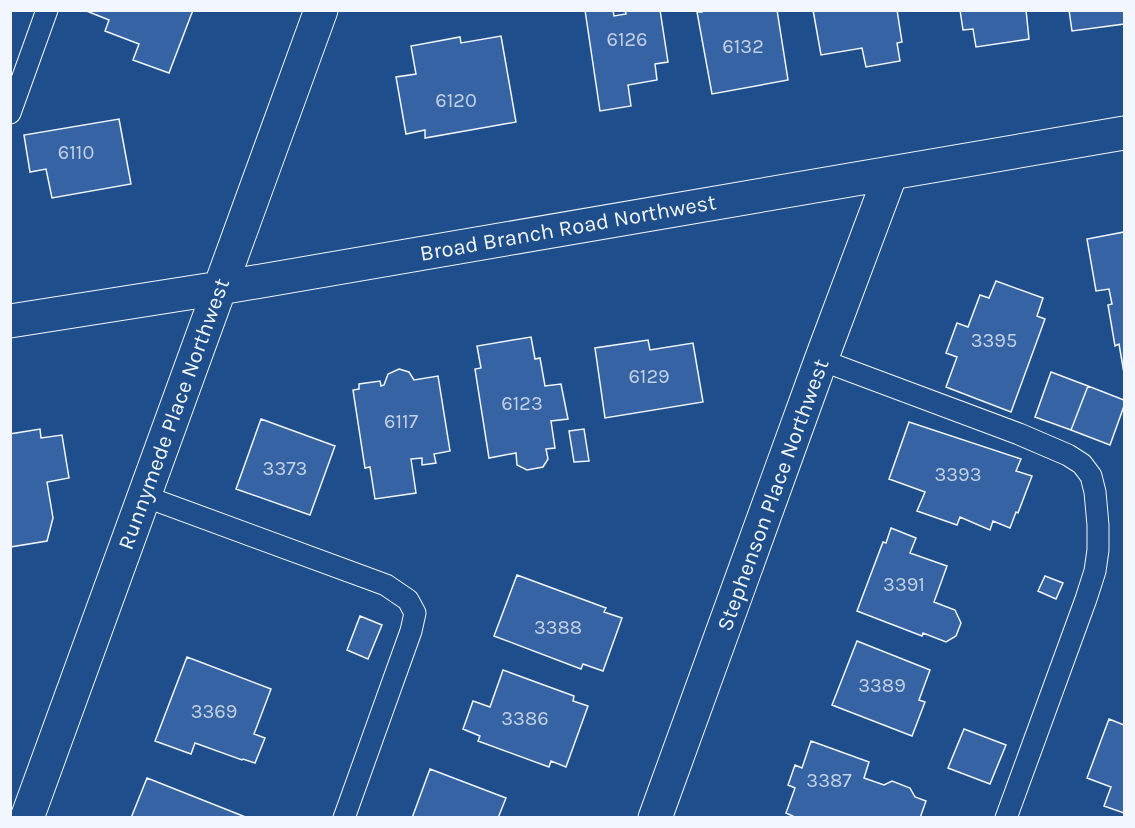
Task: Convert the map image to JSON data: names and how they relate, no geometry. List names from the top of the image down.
{
  "streets": {
    "street": ["Broad Branch Road Northwest", "Runnymede Place Northwest", "Stephenson Place Northwest"]
  },
  "crossings": [
    ["Broad Branch Road Northwest", "Runnymede Place Northwest"],
    ["Broad Branch Road Northwest", "Stephenson Place Northwest"]
  ],
  "house_numbers": [
    "6126",
    "6132",
    "6120",
    "6110",
    "3395",
    "6129",
    "6123",
    "6117",
    "3373",
    "3393",
    "3391",
    "3388",
    "3389",
    "3369",
    "3386",
    "3387"
  ]
}
